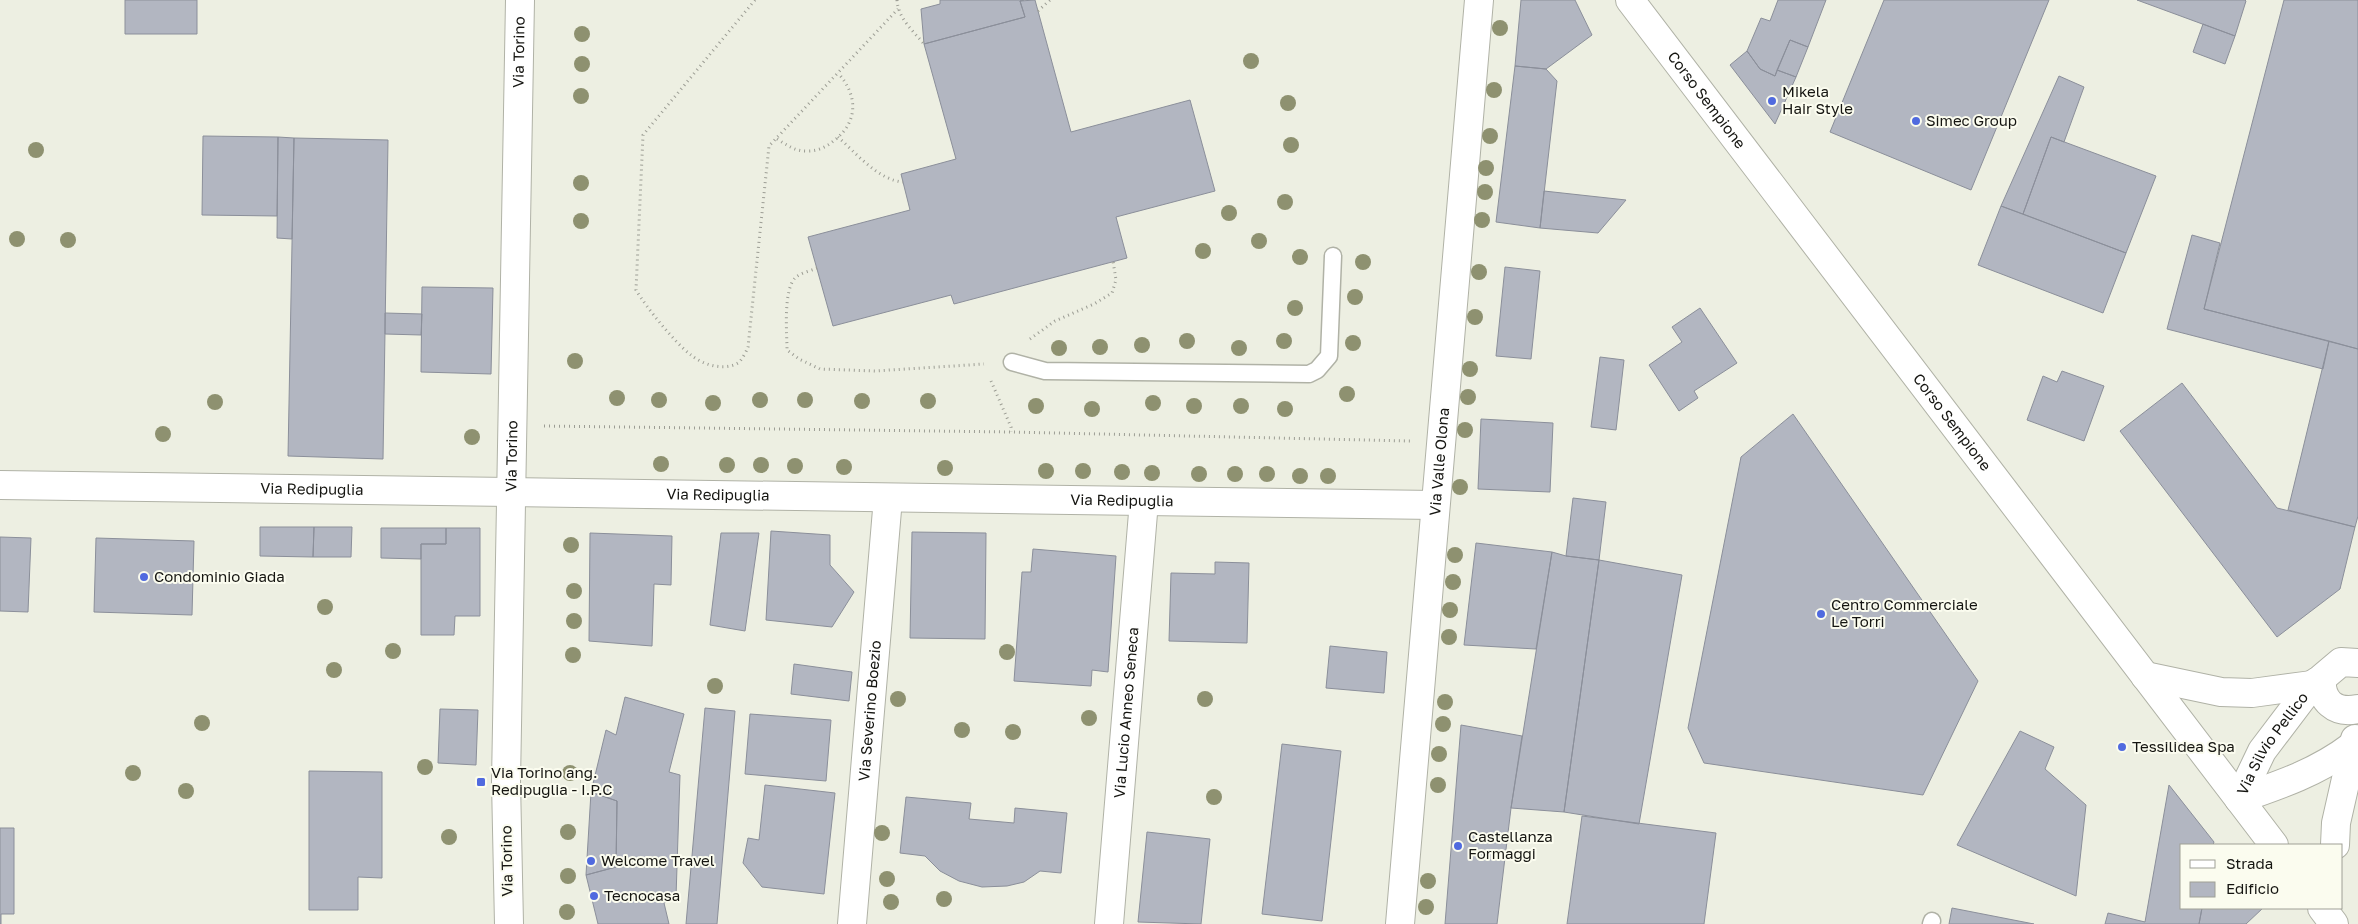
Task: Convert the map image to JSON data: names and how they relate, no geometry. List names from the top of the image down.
{
  "streets": {
    "street": [
      "Via Torino",
      "Corso Sempione",
      "Via Valle Olona",
      "Via Redipuglia",
      "Via Severino Boezio",
      "Via Lucio Anneo Seneca",
      "Via Silvio Pellico"
    ]
  },
  "crossings": [
    ["Via Torino", "Via Redipuglia"],
    ["Corso Sempione", "Via Silvio Pellico"],
    ["Via Valle Olona", "Via Redipuglia"],
    ["Via Redipuglia", "Via Severino Boezio"],
    ["Via Redipuglia", "Via Lucio Anneo Seneca"]
  ],
  "places": {
    "other": [
      "Mikela Hair Style",
      "Simec Group",
      "Condominio Giada",
      "Centro Commerciale Le Torri",
      "Tessilidea Spa",
      "Castellanza Formaggi",
      "Welcome Travel",
      "Tecnocasa"
    ],
    "transit": ["Via Torino ang. Redipuglia - I.P.C"]
  },
  "legend": ["Strada", "Edificio"]
}
